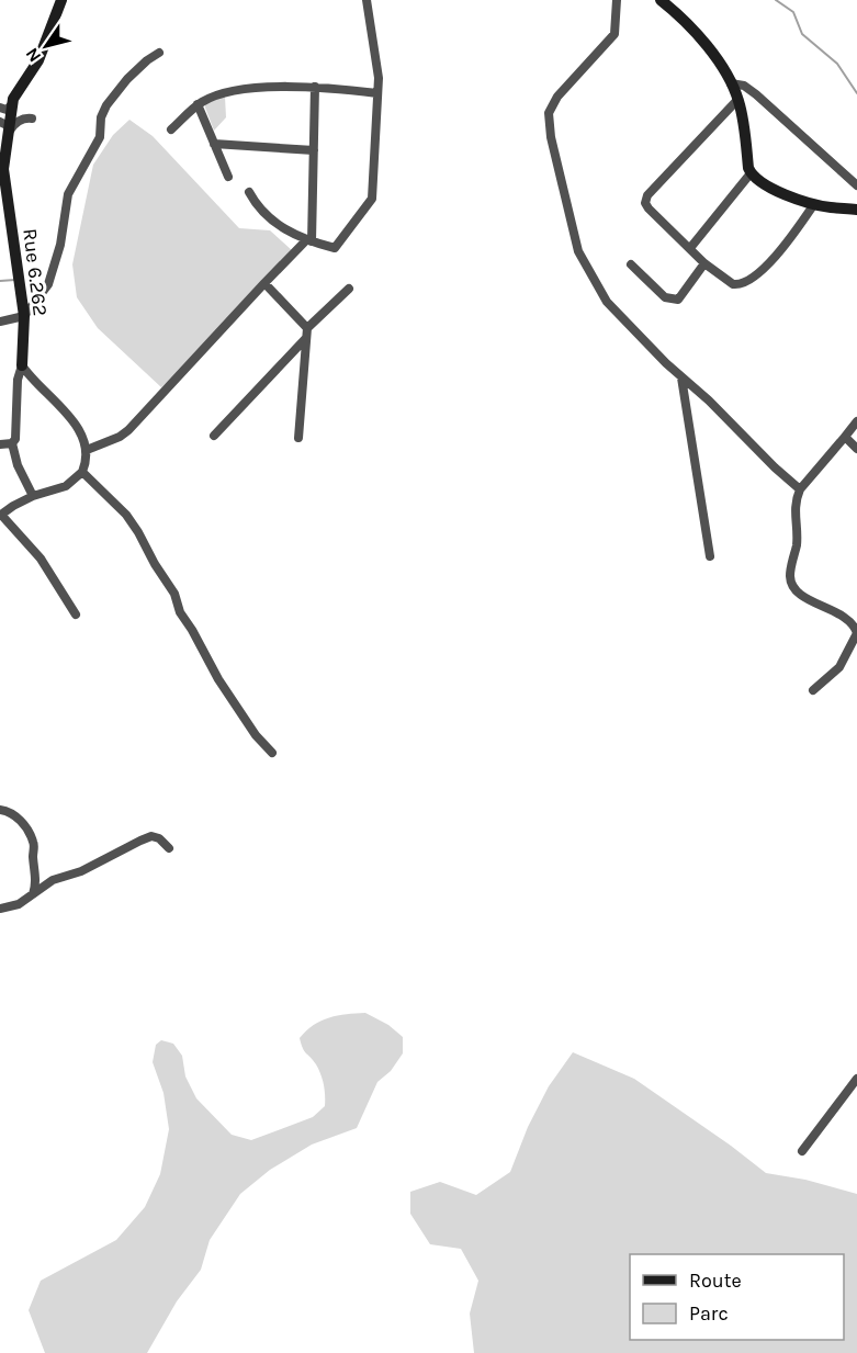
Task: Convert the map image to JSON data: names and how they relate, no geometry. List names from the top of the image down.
{
  "streets": {
    "street": ["Rue 6.262"]
  },
  "legend": ["Route", "Parc"],
  "north": "bottom left"
}
